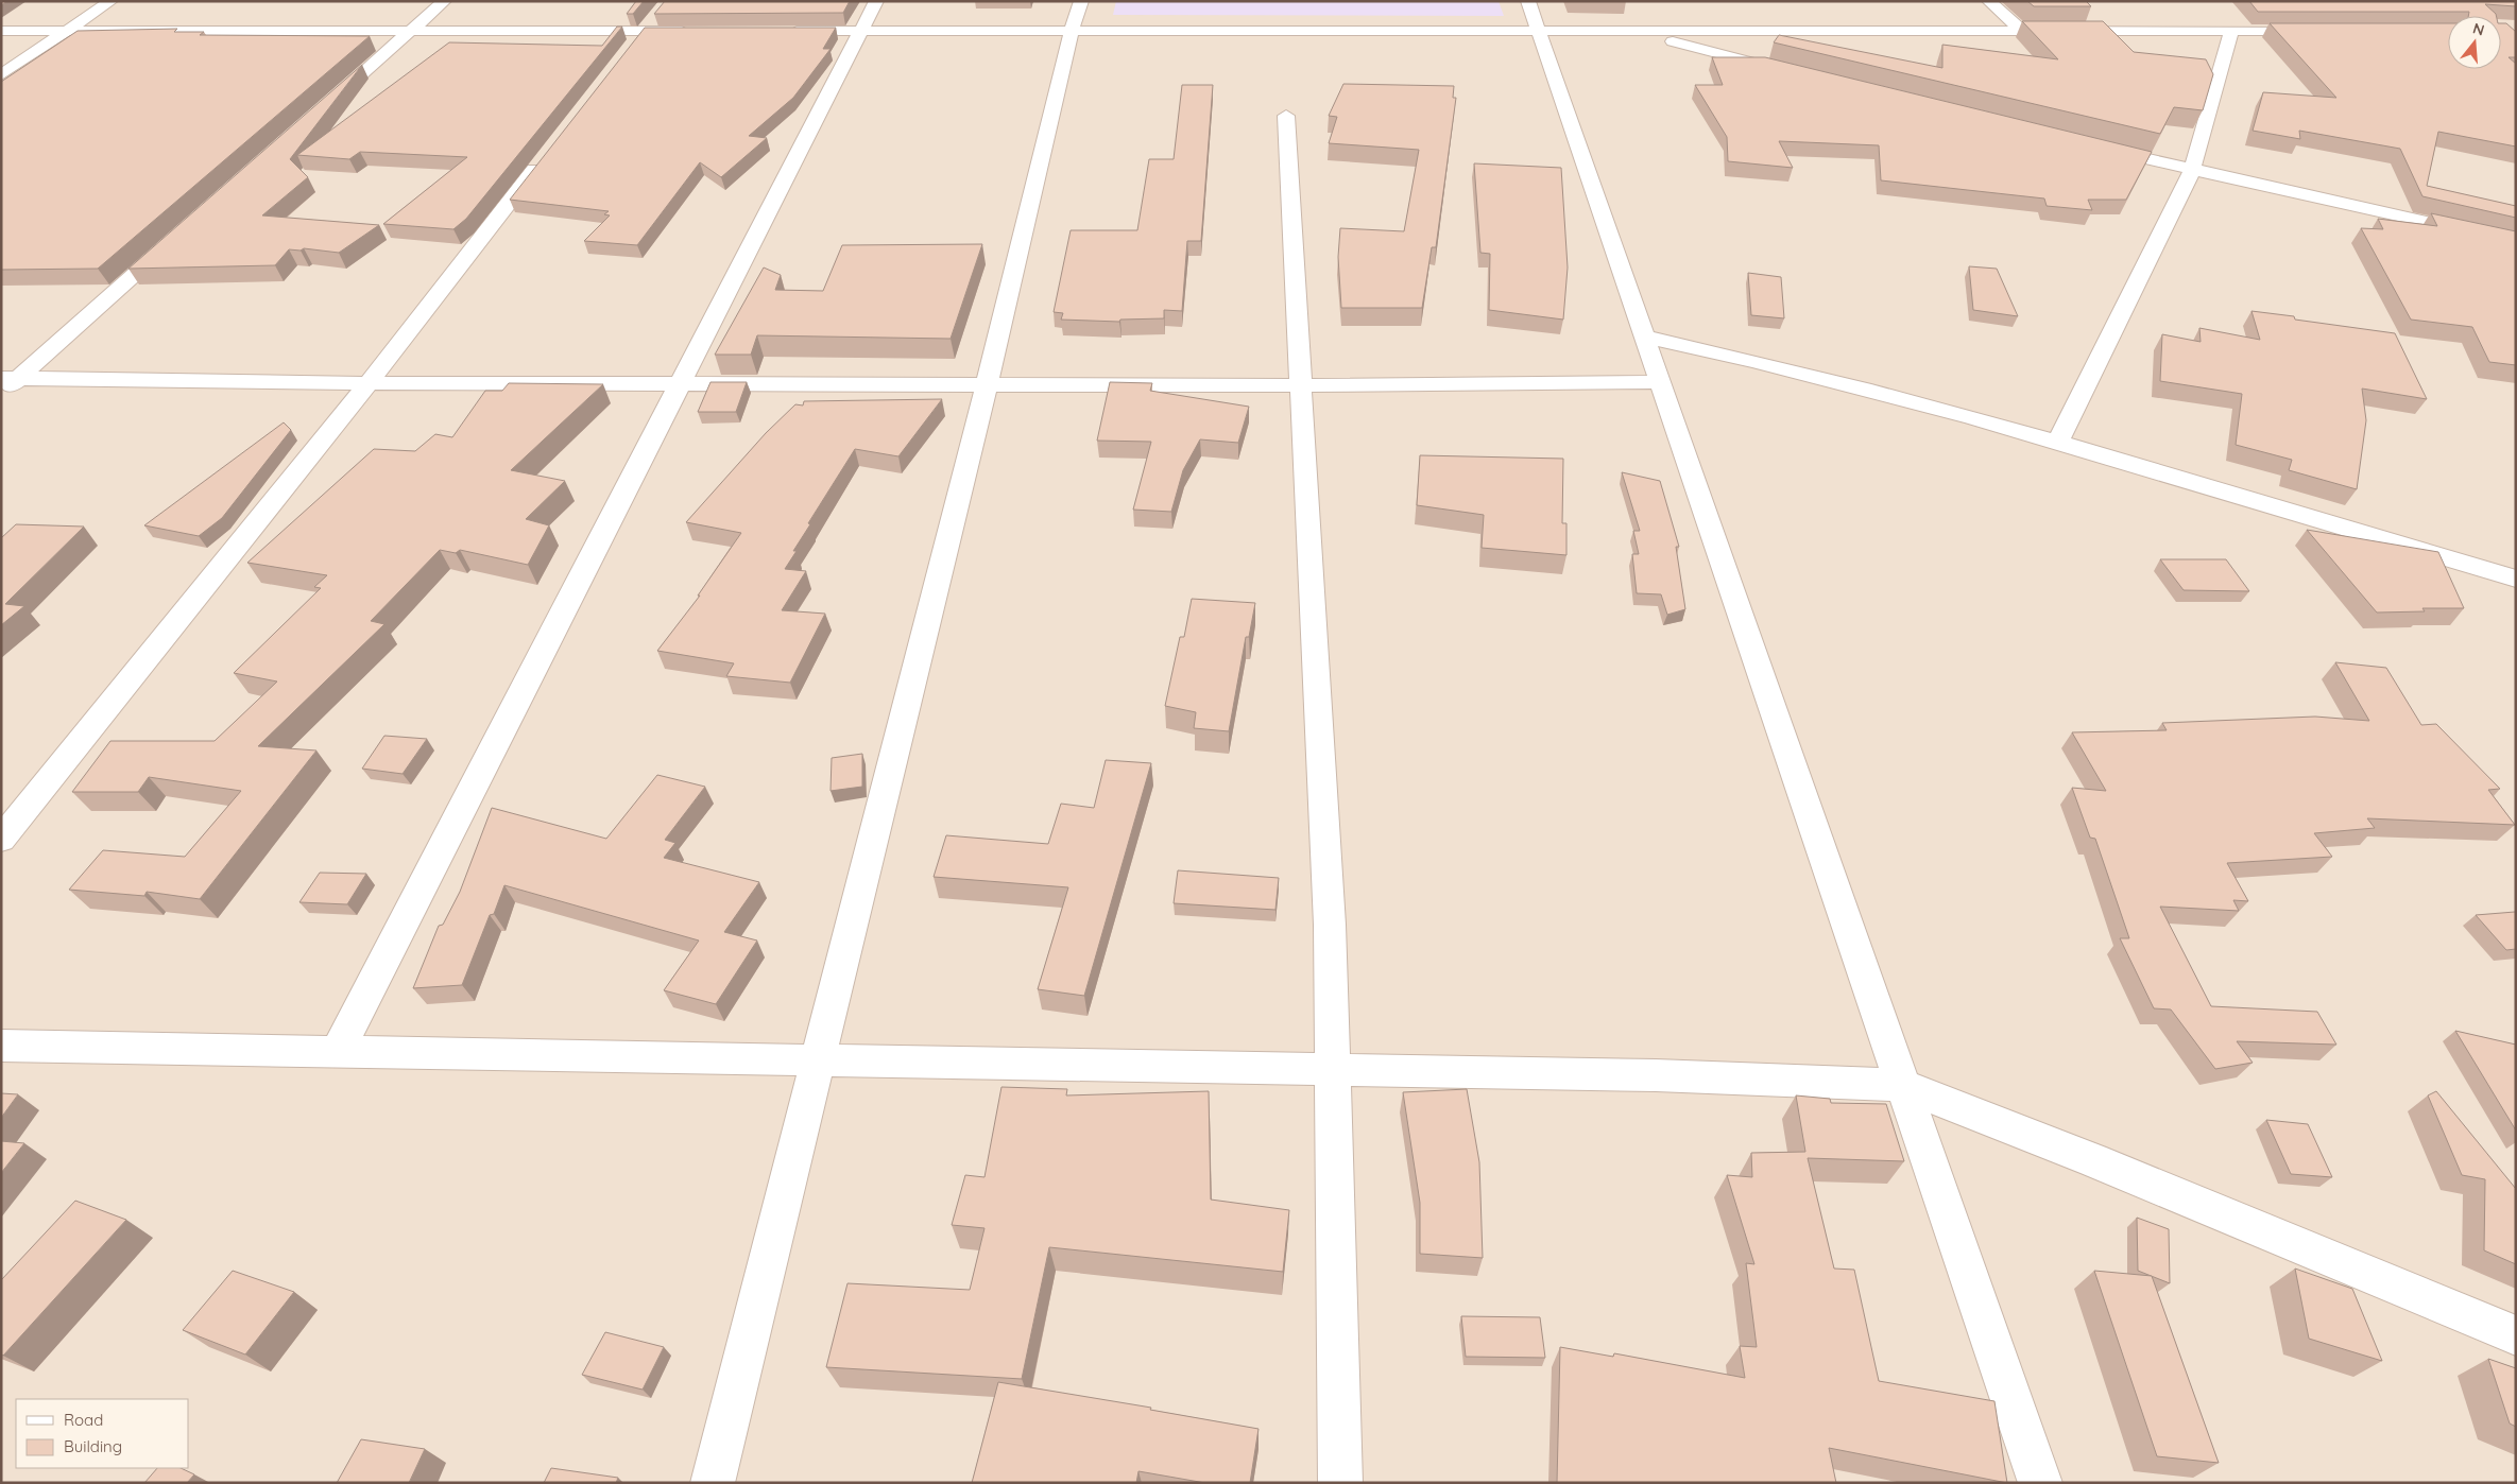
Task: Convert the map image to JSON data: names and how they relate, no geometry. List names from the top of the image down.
{
  "legend": ["Road", "Building"],
  "north": "top"
}
